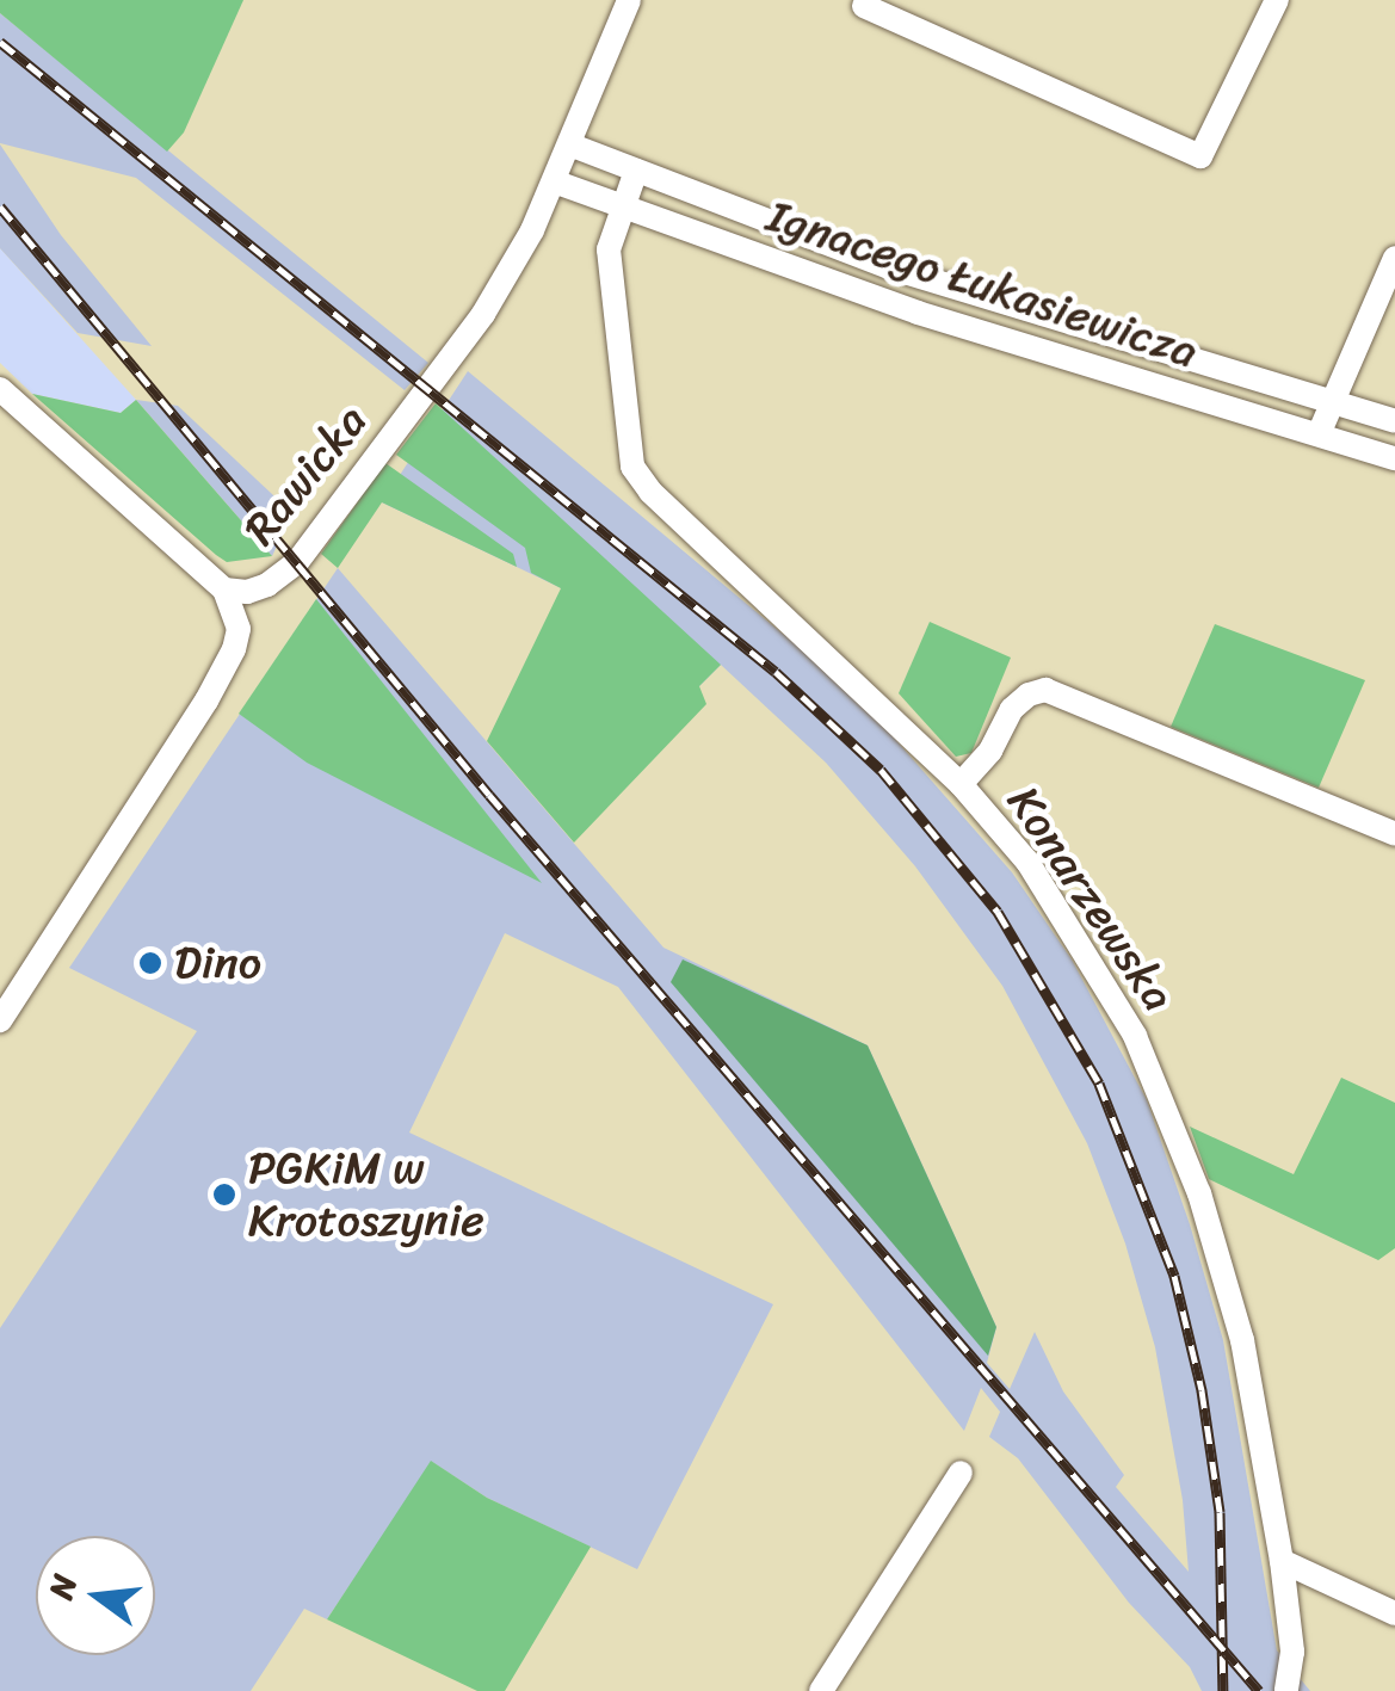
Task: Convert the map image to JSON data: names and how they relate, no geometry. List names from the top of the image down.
{
  "streets": {
    "street": ["Ignacego Łukasiewicza", "Rawicka", "Konarzewska"]
  },
  "crossings": [
    ["Ignacego Łukasiewicza", "Rawicka"],
    ["Ignacego Łukasiewicza", "Konarzewska"]
  ],
  "places": ["Dino", "PGKiM w Krotoszynie"],
  "north": "left"
}
